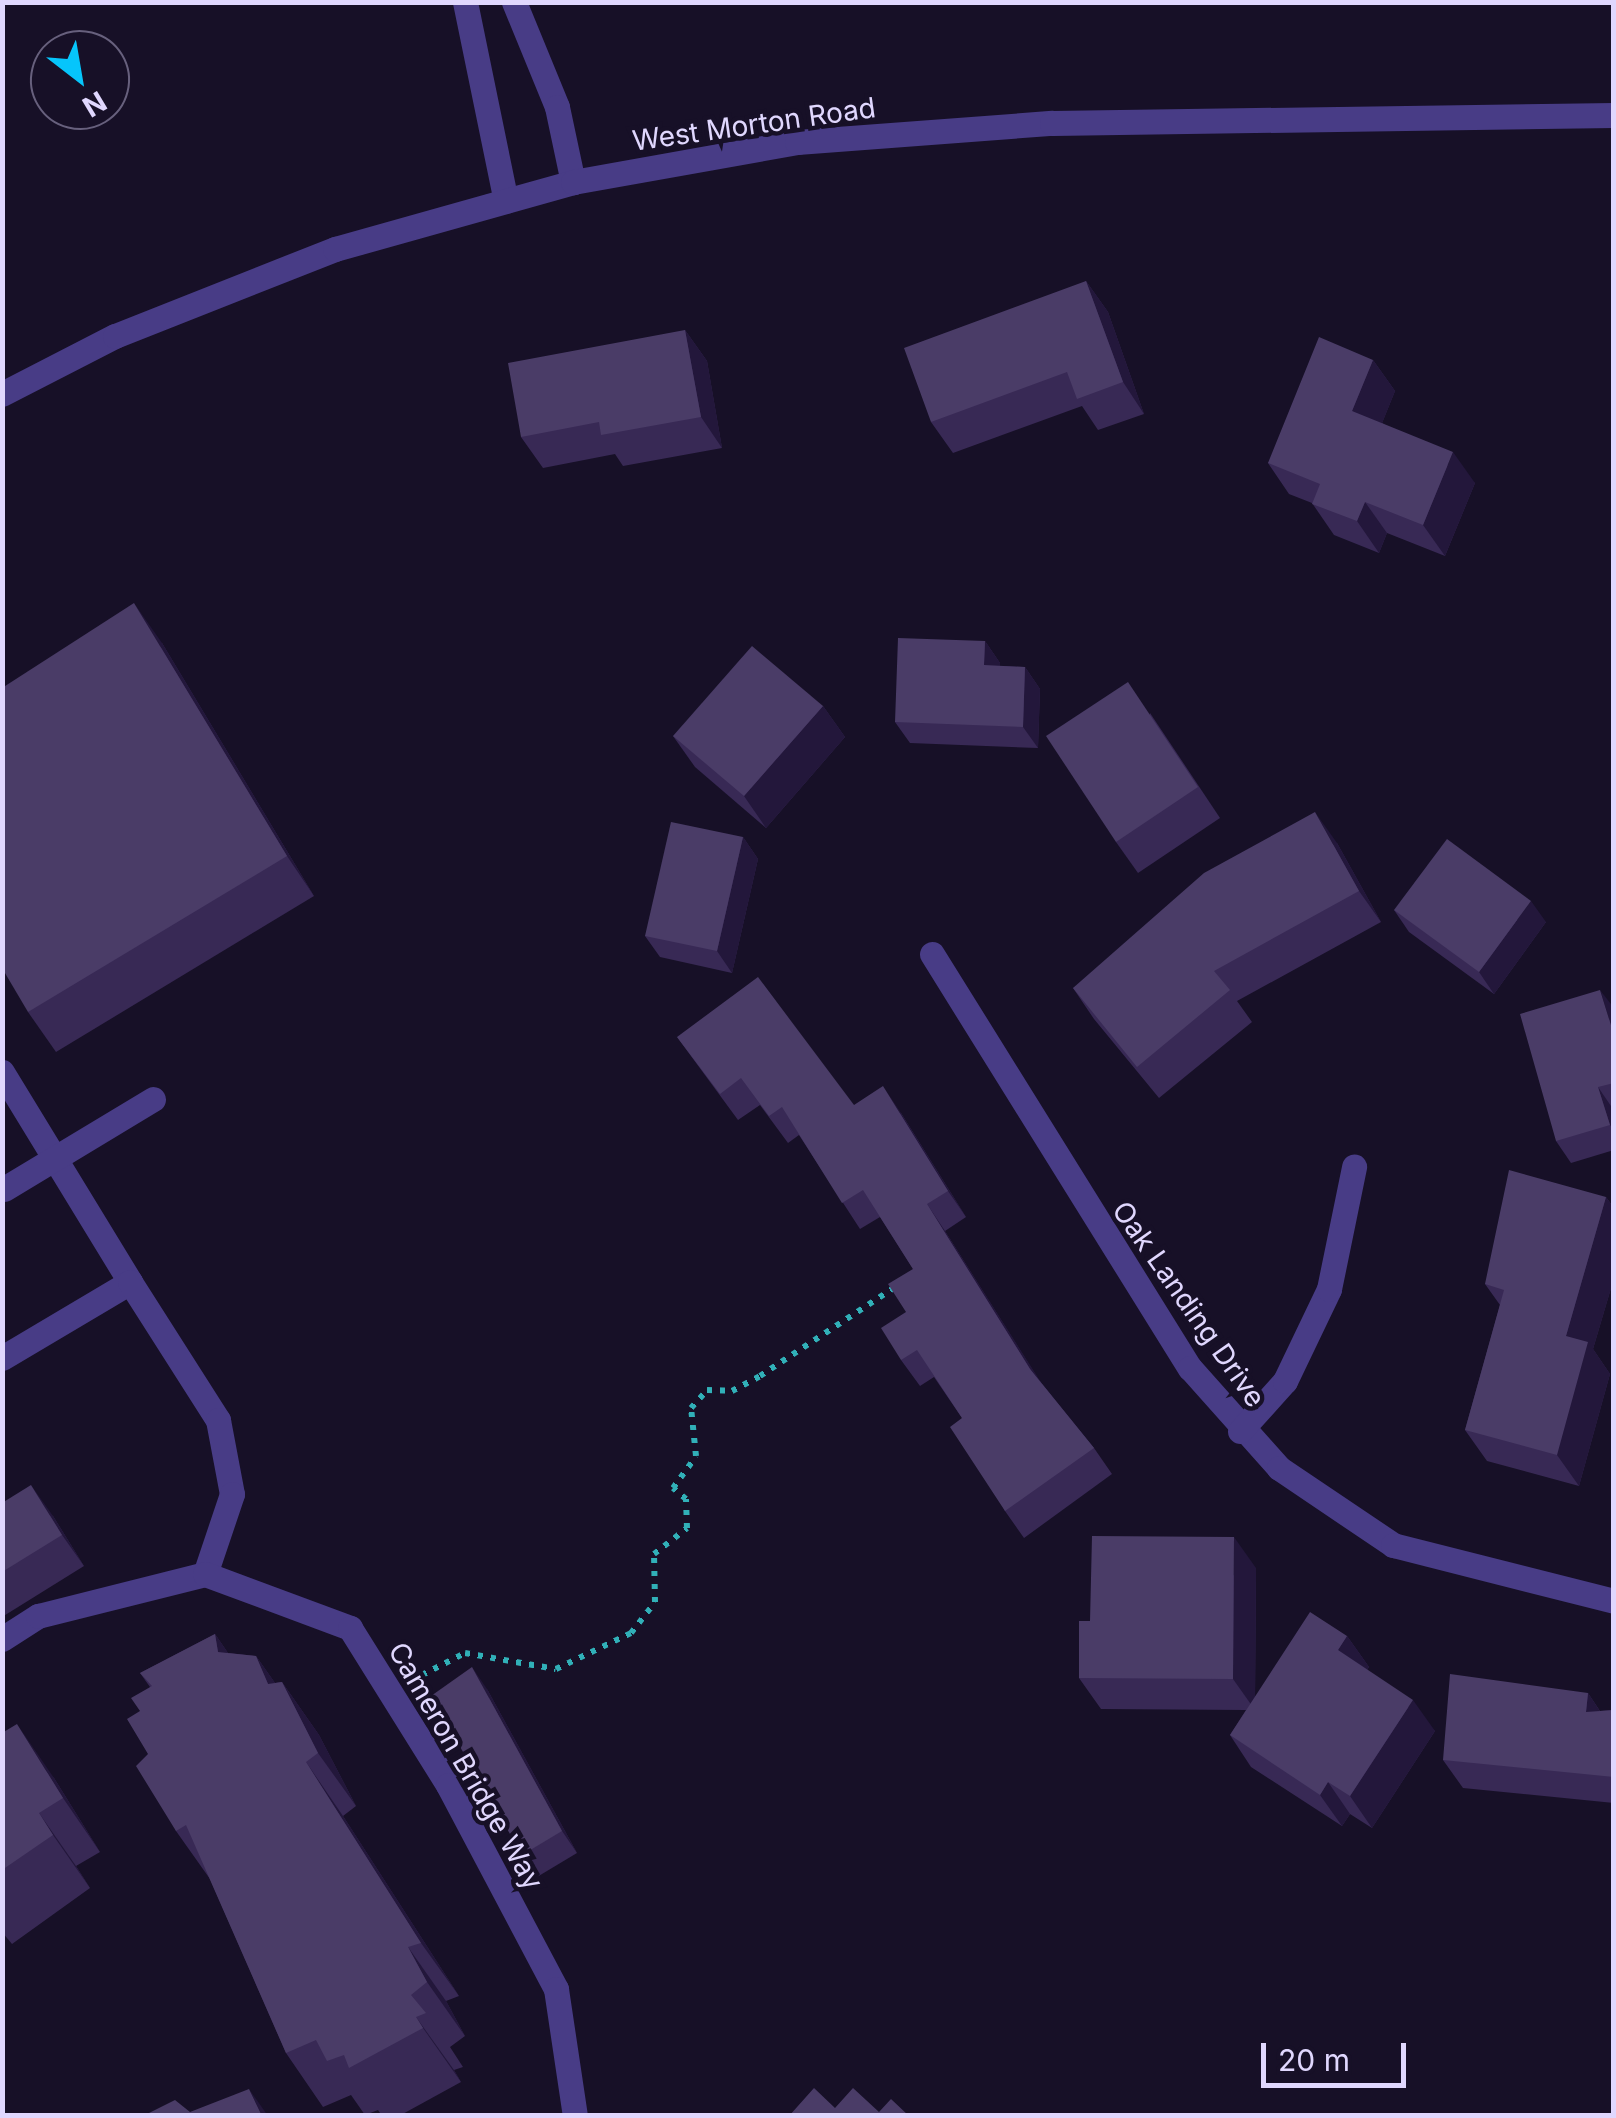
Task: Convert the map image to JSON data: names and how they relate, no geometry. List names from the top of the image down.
{
  "streets": {
    "street": ["West Morton Road", "Oak Landing Drive", "Cameron Bridge Way"]
  },
  "scale_bar": "20 m",
  "north": "bottom right"
}
